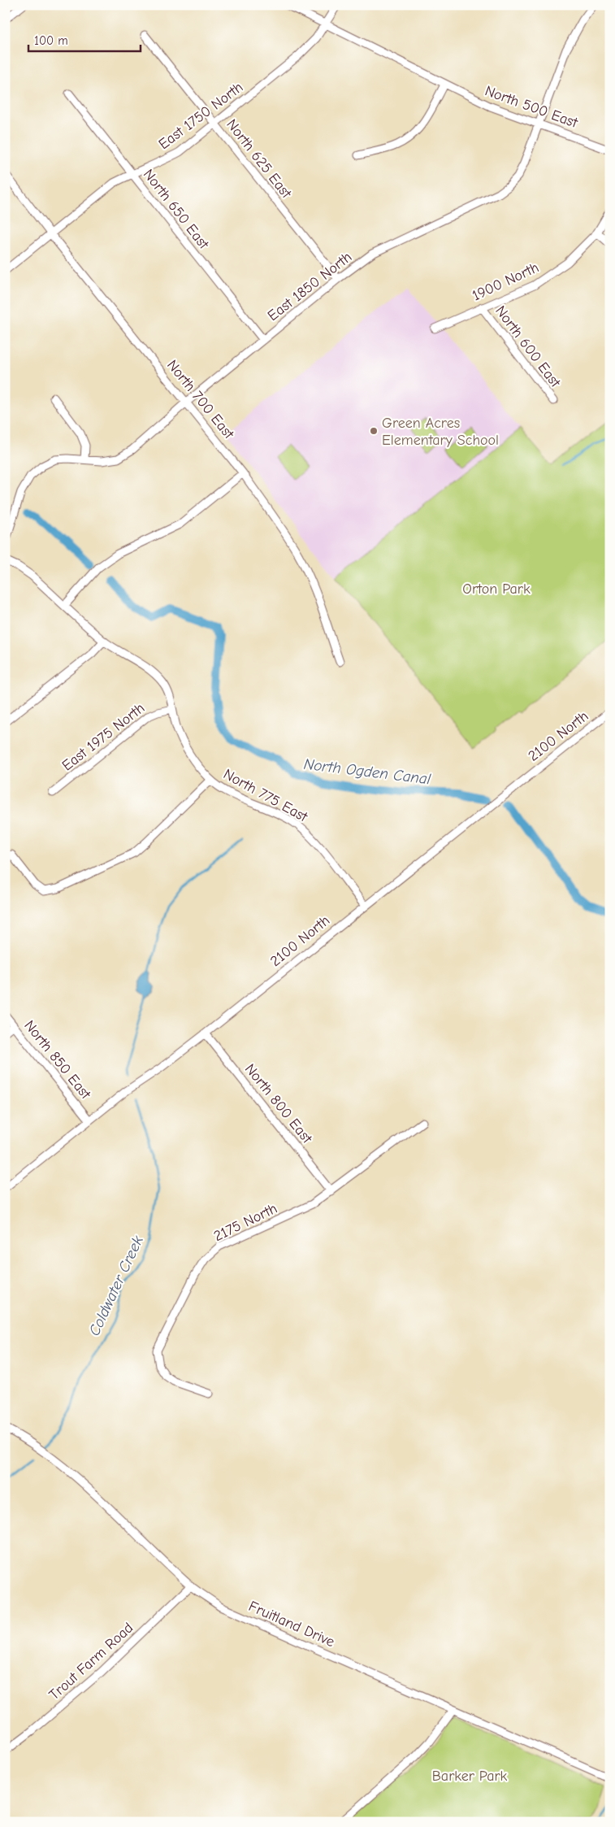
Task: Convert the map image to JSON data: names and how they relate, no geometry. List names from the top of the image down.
{
  "streets": {
    "street": [
      "North 500 East",
      "East 1750 North",
      "North 625 East",
      "North 650 East",
      "1900 North",
      "East 1850 North",
      "North 600 East",
      "North 700 East",
      "2100 North",
      "East 1975 North",
      "North 775 East",
      "North 850 East",
      "North 800 East",
      "2175 North",
      "Fruitland Drive",
      "Trout Farm Road"
    ]
  },
  "crossings": [
    ["North 500 East", "East 1850 North"],
    ["East 1750 North", "North 625 East"],
    ["East 1750 North", "North 650 East"],
    ["East 1750 North", "North 700 East"],
    ["North 625 East", "East 1850 North"],
    ["North 650 East", "East 1850 North"],
    ["1900 North", "North 600 East"],
    ["East 1850 North", "North 700 East"],
    ["2100 North", "North 775 East"],
    ["2100 North", "North 850 East"],
    ["2100 North", "North 800 East"],
    ["East 1975 North", "North 775 East"],
    ["North 800 East", "2175 North"],
    ["Fruitland Drive", "Trout Farm Road"]
  ],
  "water": ["North Ogden Canal", "Coldwater Creek"],
  "parks": ["Orton Park", "Barker Park"],
  "places": ["Green Acres Elementary School"],
  "scale_bar": "100 m"
}
